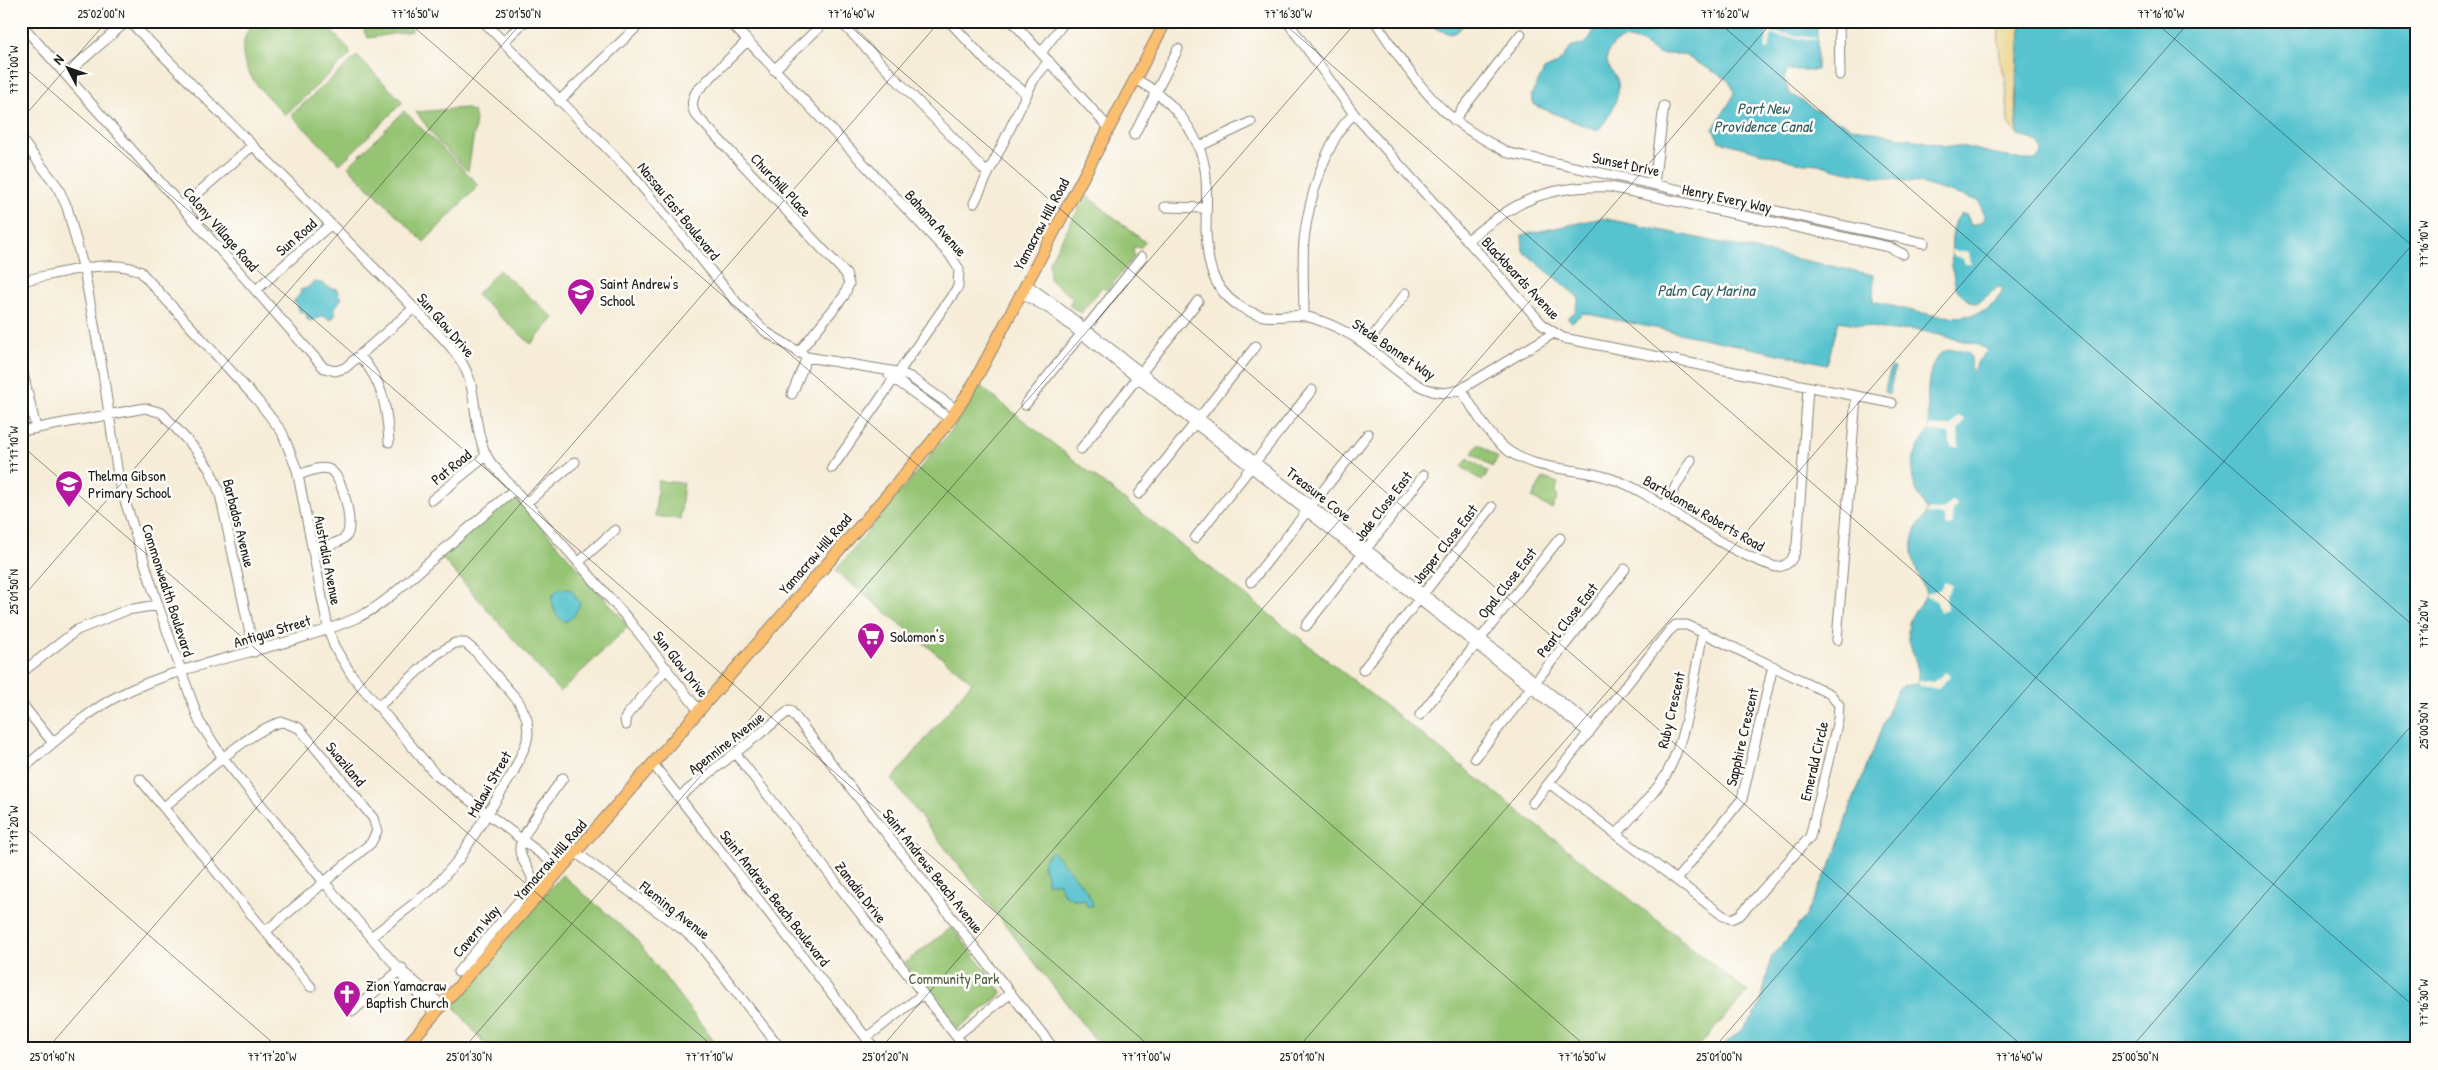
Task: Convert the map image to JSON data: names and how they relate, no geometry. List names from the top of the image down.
{
  "streets": {
    "main road": ["Yamacraw Hill Road"],
    "street": [
      "Sunset Drive",
      "Churchill Place",
      "Henry Every Way",
      "Nassau East Boulevard",
      "Bahama Avenue",
      "Colony Village Road",
      "Sun Road",
      "Blackbeards Avenue",
      "Sun Glow Drive",
      "Stede Bonnet Way",
      "Pat Road",
      "Treasure Cove",
      "Jade Close East",
      "Bartolomew Roberts Road",
      "Barbados Avenue",
      "Jasper Close East",
      "Australia Avenue",
      "Opal Close East",
      "Commonwealth Boulevard",
      "Pearl Close East",
      "Antigua Street",
      "Ruby Crescent",
      "Sapphire Crescent",
      "Apennine Avenue",
      "Emerald Circle",
      "Swaziland",
      "Malawi Street",
      "Saint Andrews Beach Avenue",
      "Zanadia Drive",
      "Saint Andrews Beach Boulevard",
      "Fleming Avenue",
      "Cavern Way"
    ]
  },
  "crossings": [
    ["Churchill Place", "Nassau East Boulevard"],
    ["Churchill Place", "Bahama Avenue"],
    ["Henry Every Way", "Blackbeards Avenue"],
    ["Nassau East Boulevard", "Bahama Avenue"],
    ["Nassau East Boulevard", "Yamacraw Hill Road"],
    ["Yamacraw Hill Road", "Sun Glow Drive"],
    ["Yamacraw Hill Road", "Stede Bonnet Way"],
    ["Yamacraw Hill Road", "Treasure Cove"],
    ["Yamacraw Hill Road", "Australia Avenue"],
    ["Yamacraw Hill Road", "Commonwealth Boulevard"],
    ["Yamacraw Hill Road", "Saint Andrews Beach Boulevard"],
    ["Yamacraw Hill Road", "Fleming Avenue"],
    ["Colony Village Road", "Sun Road"],
    ["Colony Village Road", "Sun Glow Drive"],
    ["Sun Road", "Sun Glow Drive"],
    ["Blackbeards Avenue", "Stede Bonnet Way"],
    ["Blackbeards Avenue", "Bartolomew Roberts Road"],
    ["Sun Glow Drive", "Pat Road"],
    ["Sun Glow Drive", "Antigua Street"],
    ["Stede Bonnet Way", "Bartolomew Roberts Road"],
    ["Treasure Cove", "Jade Close East"],
    ["Treasure Cove", "Jasper Close East"],
    ["Treasure Cove", "Opal Close East"],
    ["Treasure Cove", "Pearl Close East"],
    ["Treasure Cove", "Emerald Circle"],
    ["Barbados Avenue", "Commonwealth Boulevard"],
    ["Barbados Avenue", "Antigua Street"],
    ["Australia Avenue", "Commonwealth Boulevard"],
    ["Australia Avenue", "Antigua Street"],
    ["Australia Avenue", "Malawi Street"],
    ["Australia Avenue", "Cavern Way"],
    ["Commonwealth Boulevard", "Antigua Street"],
    ["Commonwealth Boulevard", "Swaziland"],
    ["Commonwealth Boulevard", "Malawi Street"],
    ["Ruby Crescent", "Emerald Circle"],
    ["Sapphire Crescent", "Emerald Circle"],
    ["Apennine Avenue", "Saint Andrews Beach Avenue"],
    ["Apennine Avenue", "Zanadia Drive"],
    ["Apennine Avenue", "Saint Andrews Beach Boulevard"]
  ],
  "water": ["Port New Providence Canal", "Palm Cay Marina"],
  "parks": ["Community Park"],
  "places": {
    "school or university": ["Saint Andrew's School", "Thelma Gibson Primary School"],
    "supermarket": ["Solomon's"],
    "church": ["Zion Yamacraw Baptish Church"]
  },
  "north": "top left",
  "coordinates": [
    "25°02'00\"N",
    "77°16'50\"W",
    "25°01'50\"N",
    "77°16'40\"W",
    "77°16'30\"W",
    "77°16'20\"W",
    "77°16'10\"W",
    "77°17'00\"W",
    "77°17'10\"W",
    "25°00'50\"N",
    "77°17'20\"W",
    "25°01'40\"N",
    "25°01'30\"N",
    "25°01'20\"N",
    "25°01'10\"N",
    "25°01'00\"N"
  ]
}
